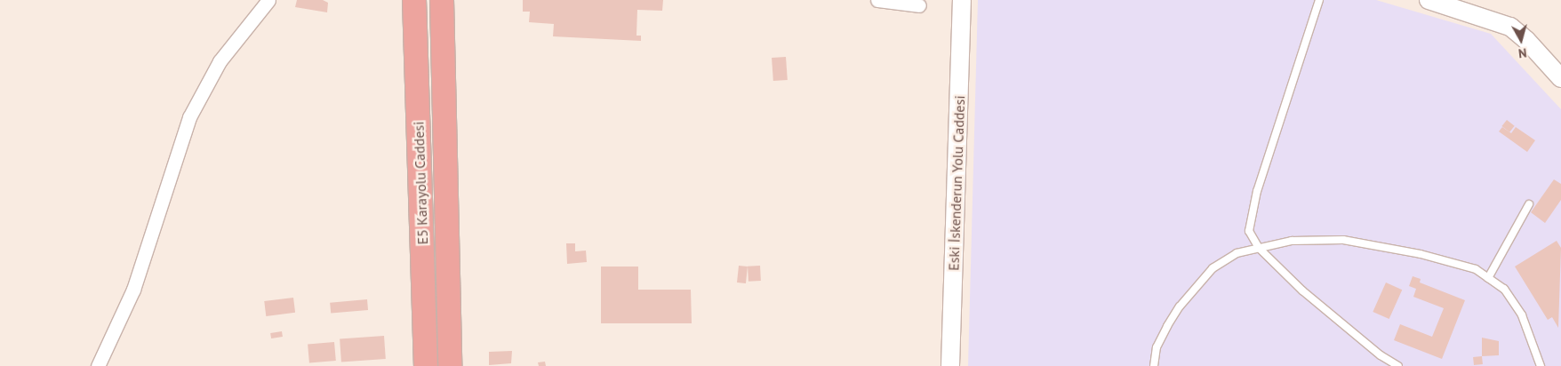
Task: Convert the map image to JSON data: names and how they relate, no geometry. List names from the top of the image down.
{
  "streets": {
    "highway": ["E5 Karayolu Caddesi"],
    "street": ["Eski İskenderun Yolu Caddesi"]
  },
  "north": "bottom"
}
